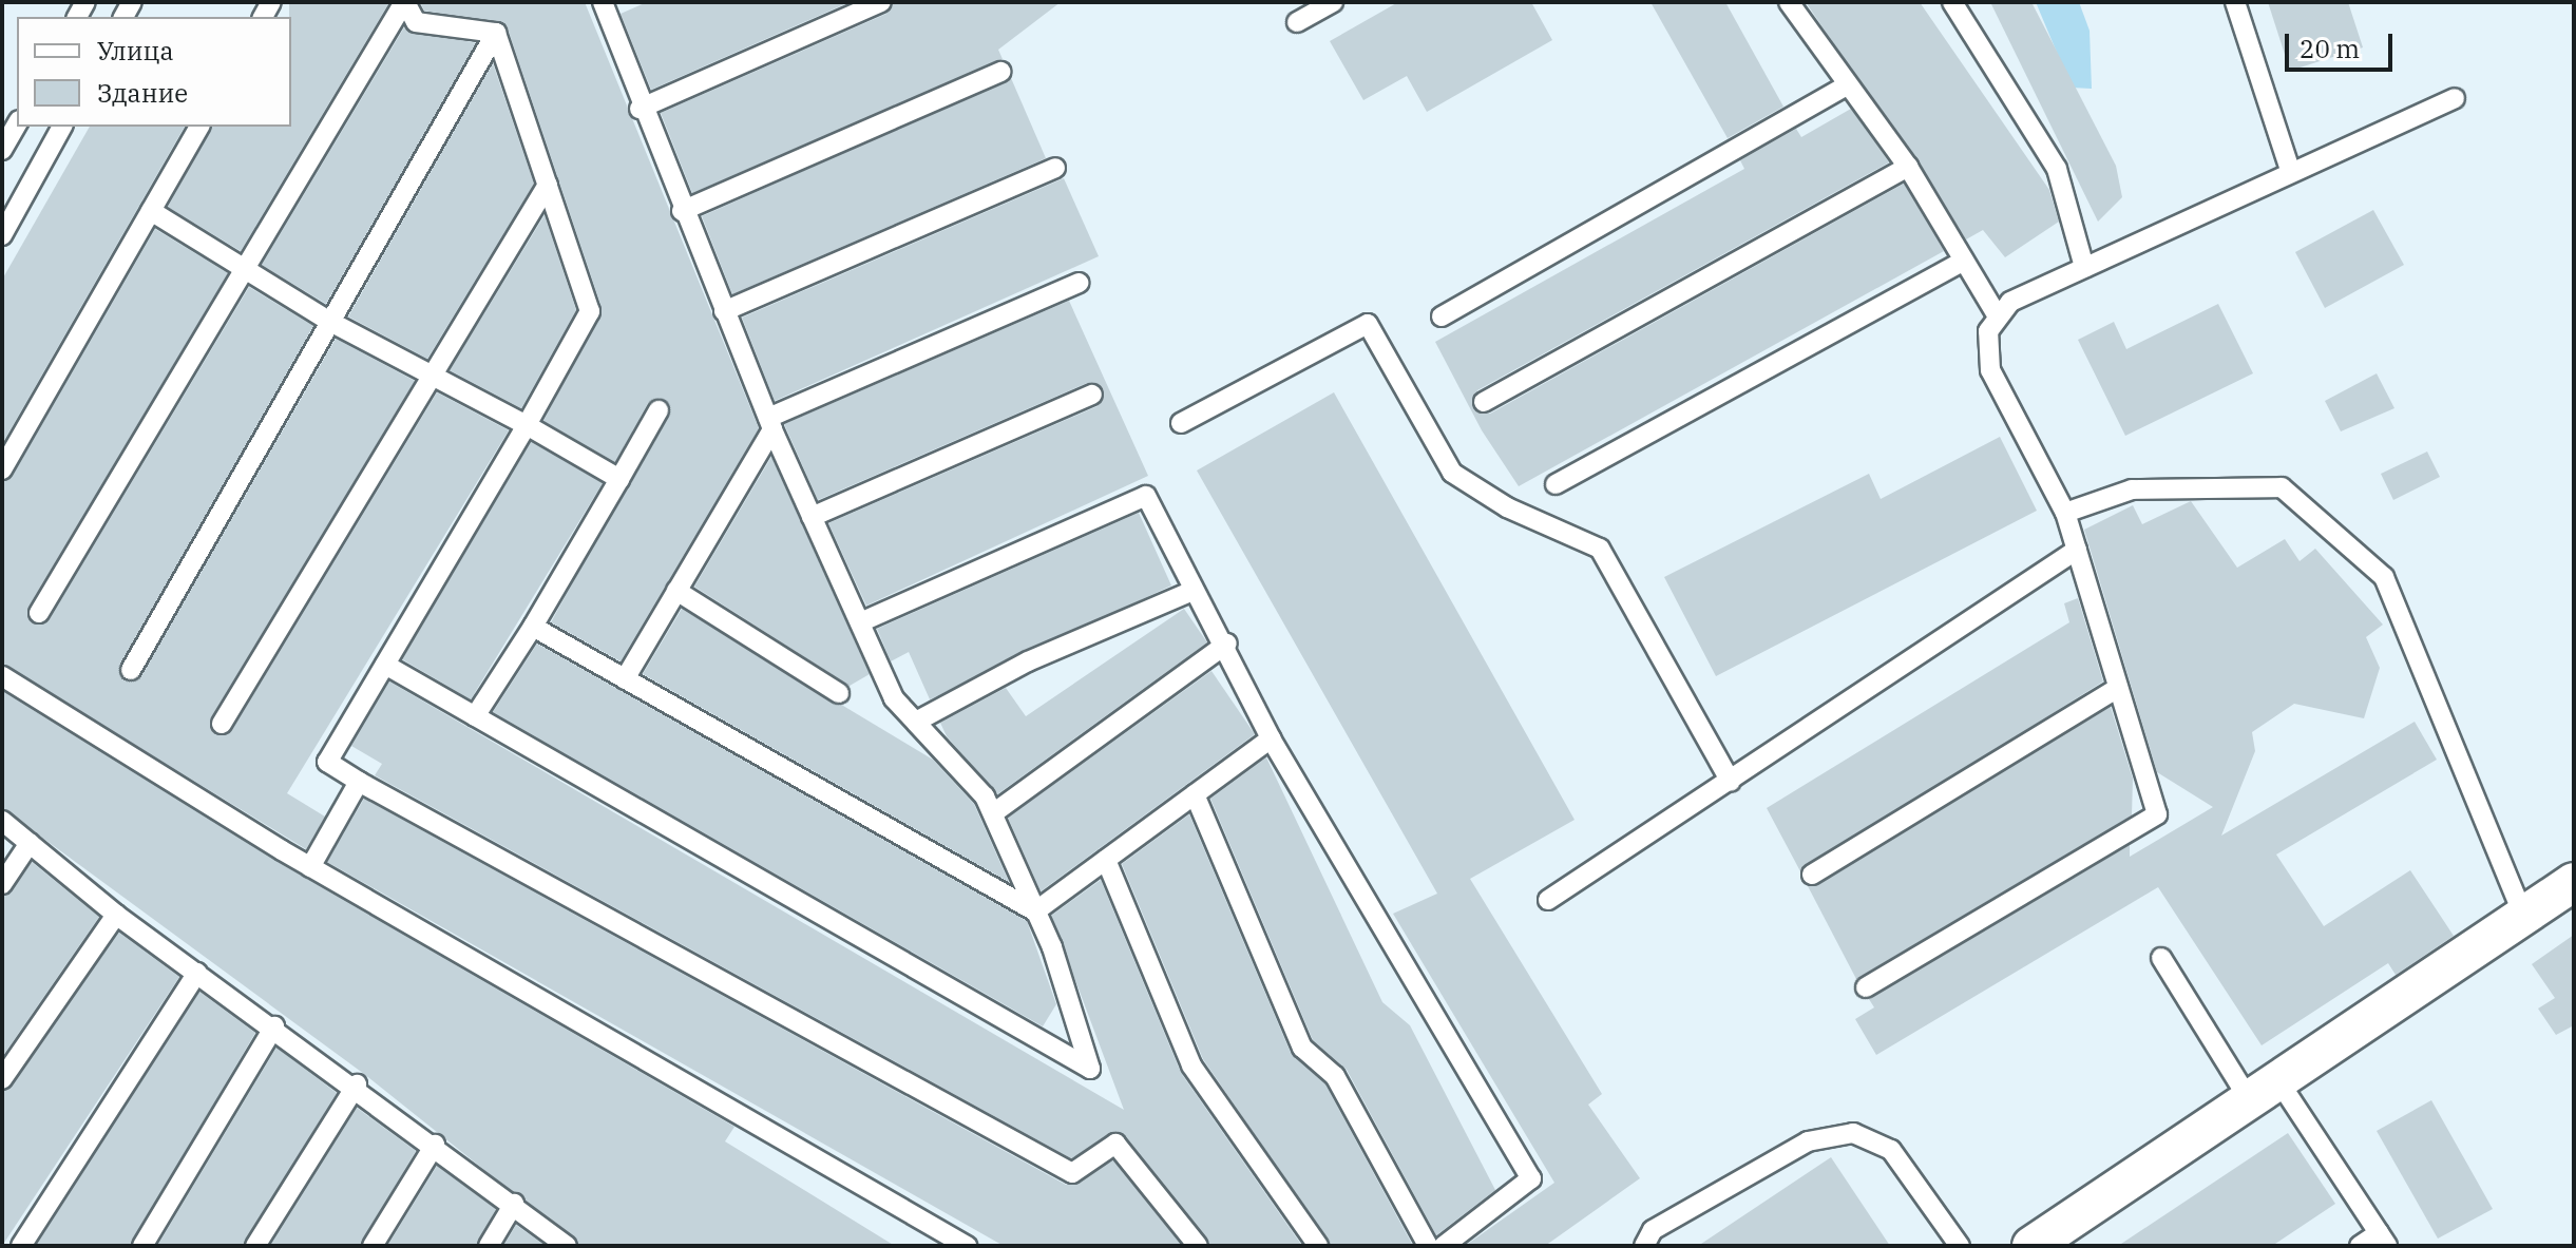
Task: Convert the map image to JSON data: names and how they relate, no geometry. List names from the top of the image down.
{
  "legend": ["Улица", "Здание"],
  "scale_bar": "20 m"
}
